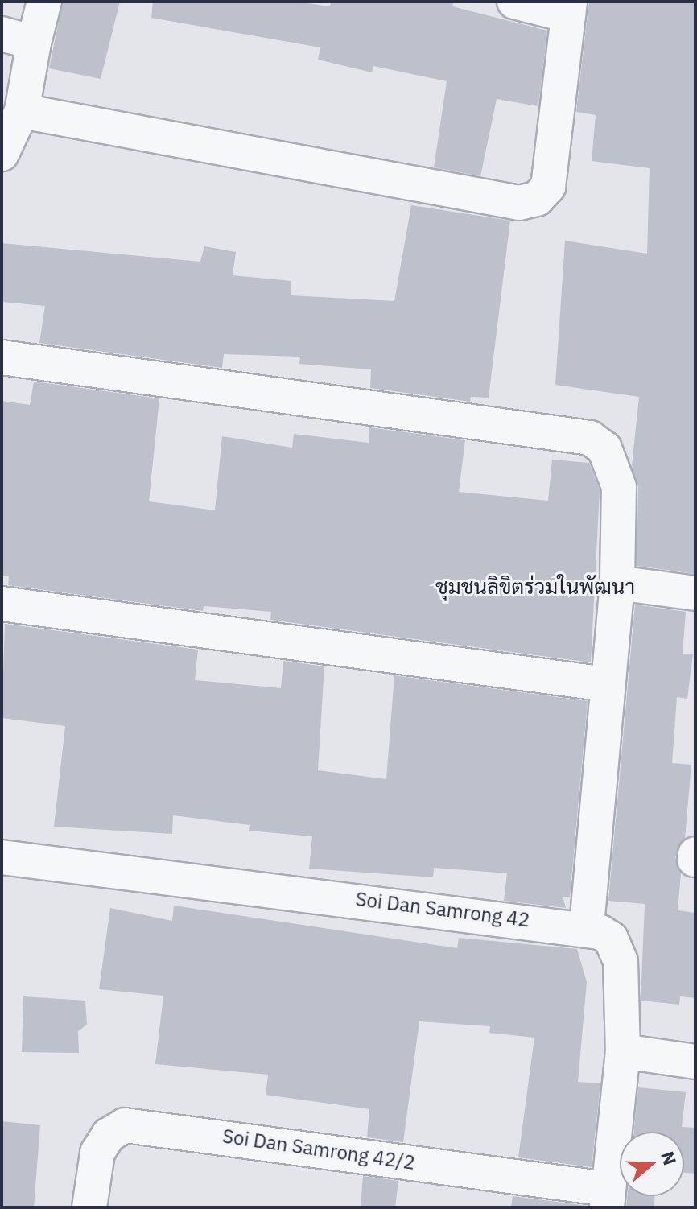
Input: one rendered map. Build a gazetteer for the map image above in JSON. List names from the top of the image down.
{
  "streets": {
    "street": ["Soi Dan Samrong 42", "Soi Dan Samrong 42/2"]
  },
  "crossings": [
    ["Soi Dan Samrong 42", "Soi Dan Samrong 42/2"]
  ],
  "districts": ["ชุมชนลิขิตร่วมในพัฒนา"],
  "north": "right"
}
